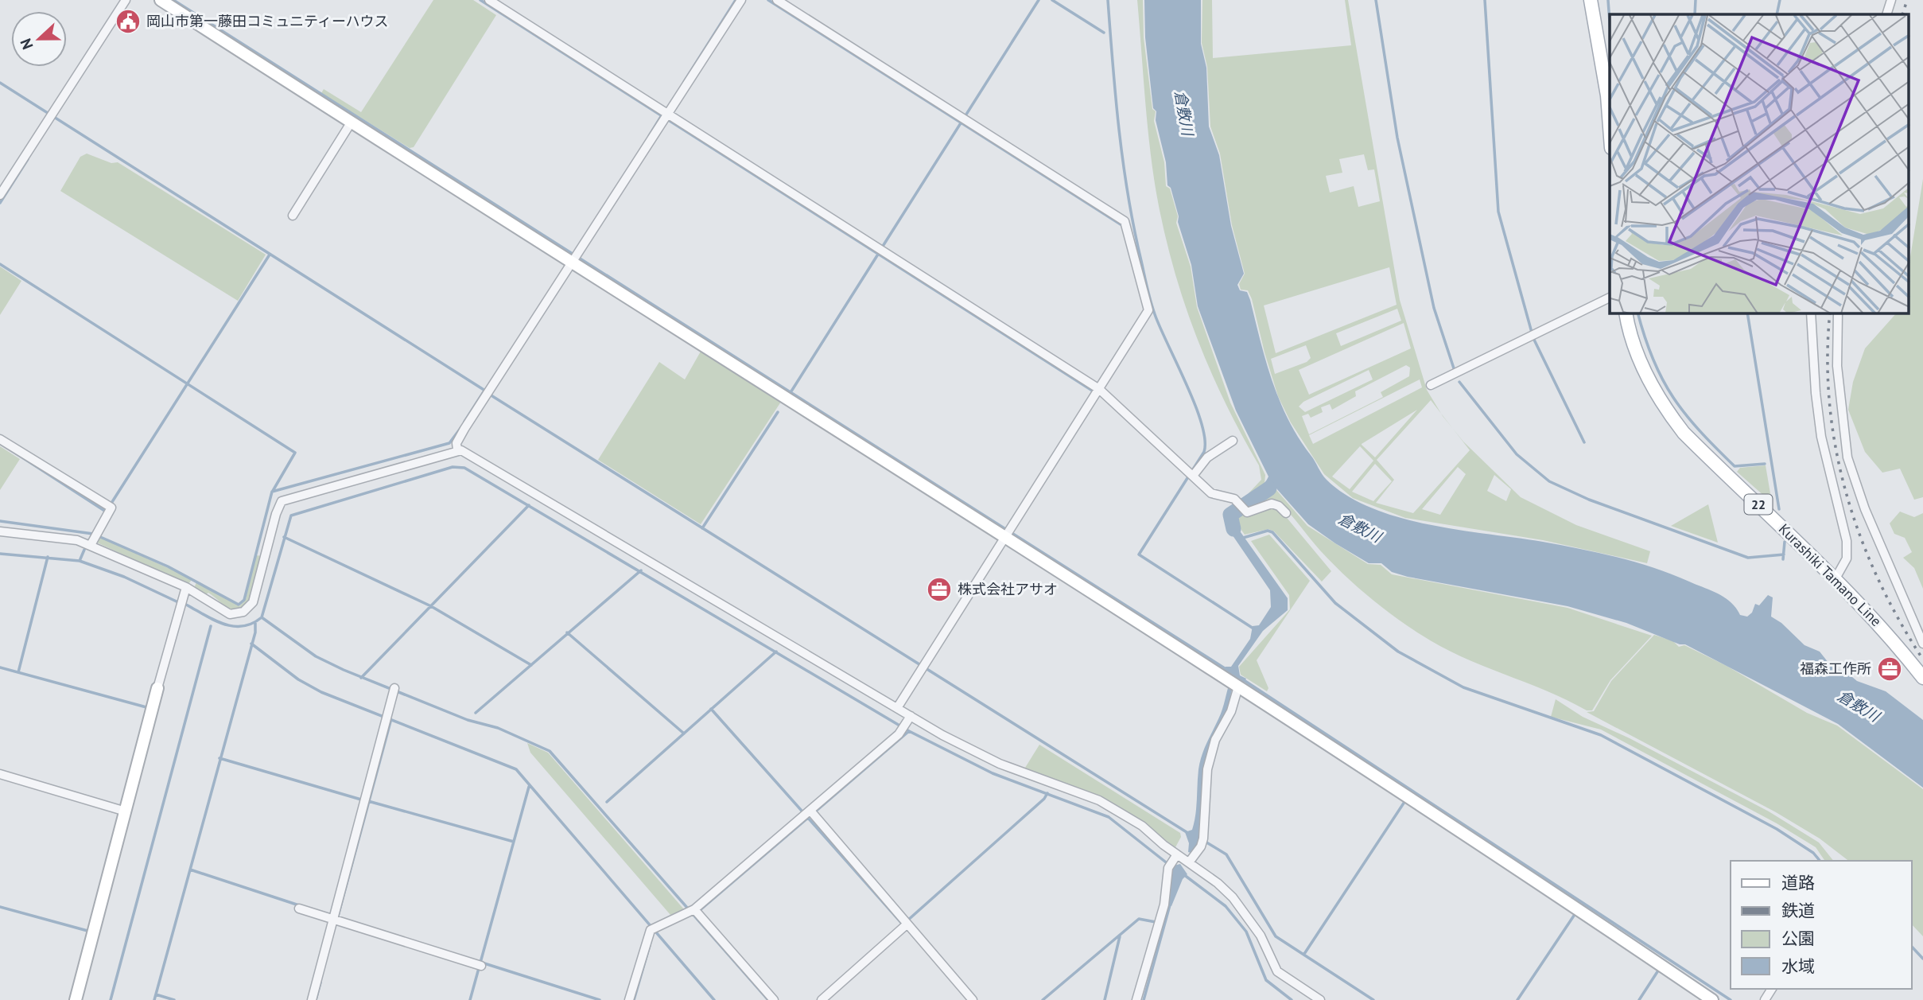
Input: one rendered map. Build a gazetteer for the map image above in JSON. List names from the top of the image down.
{
  "streets": {
    "main road": ["22", "Kurashiki Tamano Line"]
  },
  "water": ["倉敷川"],
  "places": {
    "public building": ["岡山市第一藤田コミュニティーハウス"],
    "office": ["株式会社アサオ", "福森工作所"]
  },
  "legend": [
    "道路",
    "鉄道",
    "公園",
    "水域"
  ],
  "north": "left"
}
